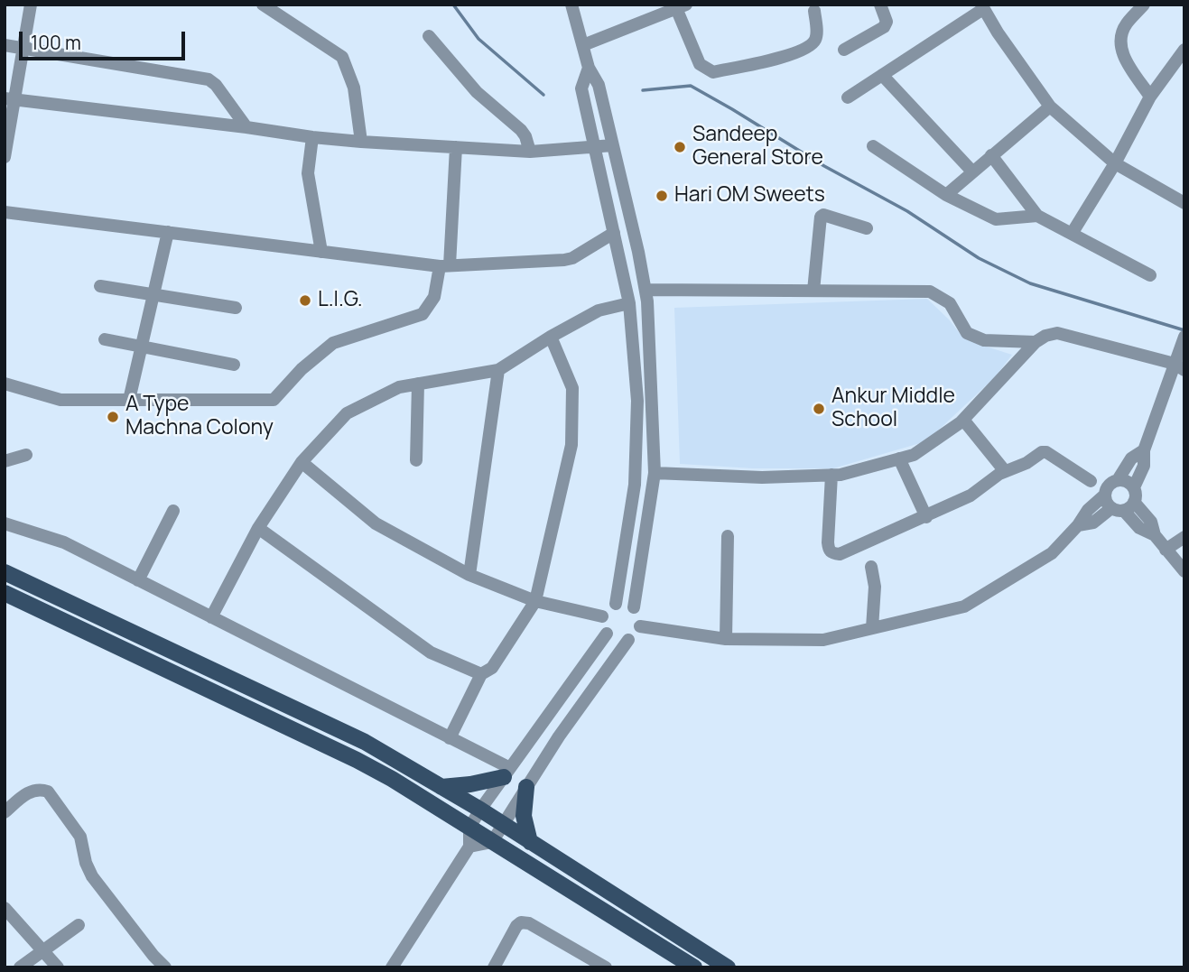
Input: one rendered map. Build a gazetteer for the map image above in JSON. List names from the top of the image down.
{
  "places": [
    "Sandeep General Store",
    "Hari OM Sweets",
    "L.I.G.",
    "Ankur Middle School",
    "A Type Machna Colony"
  ],
  "scale_bar": "100 m"
}
